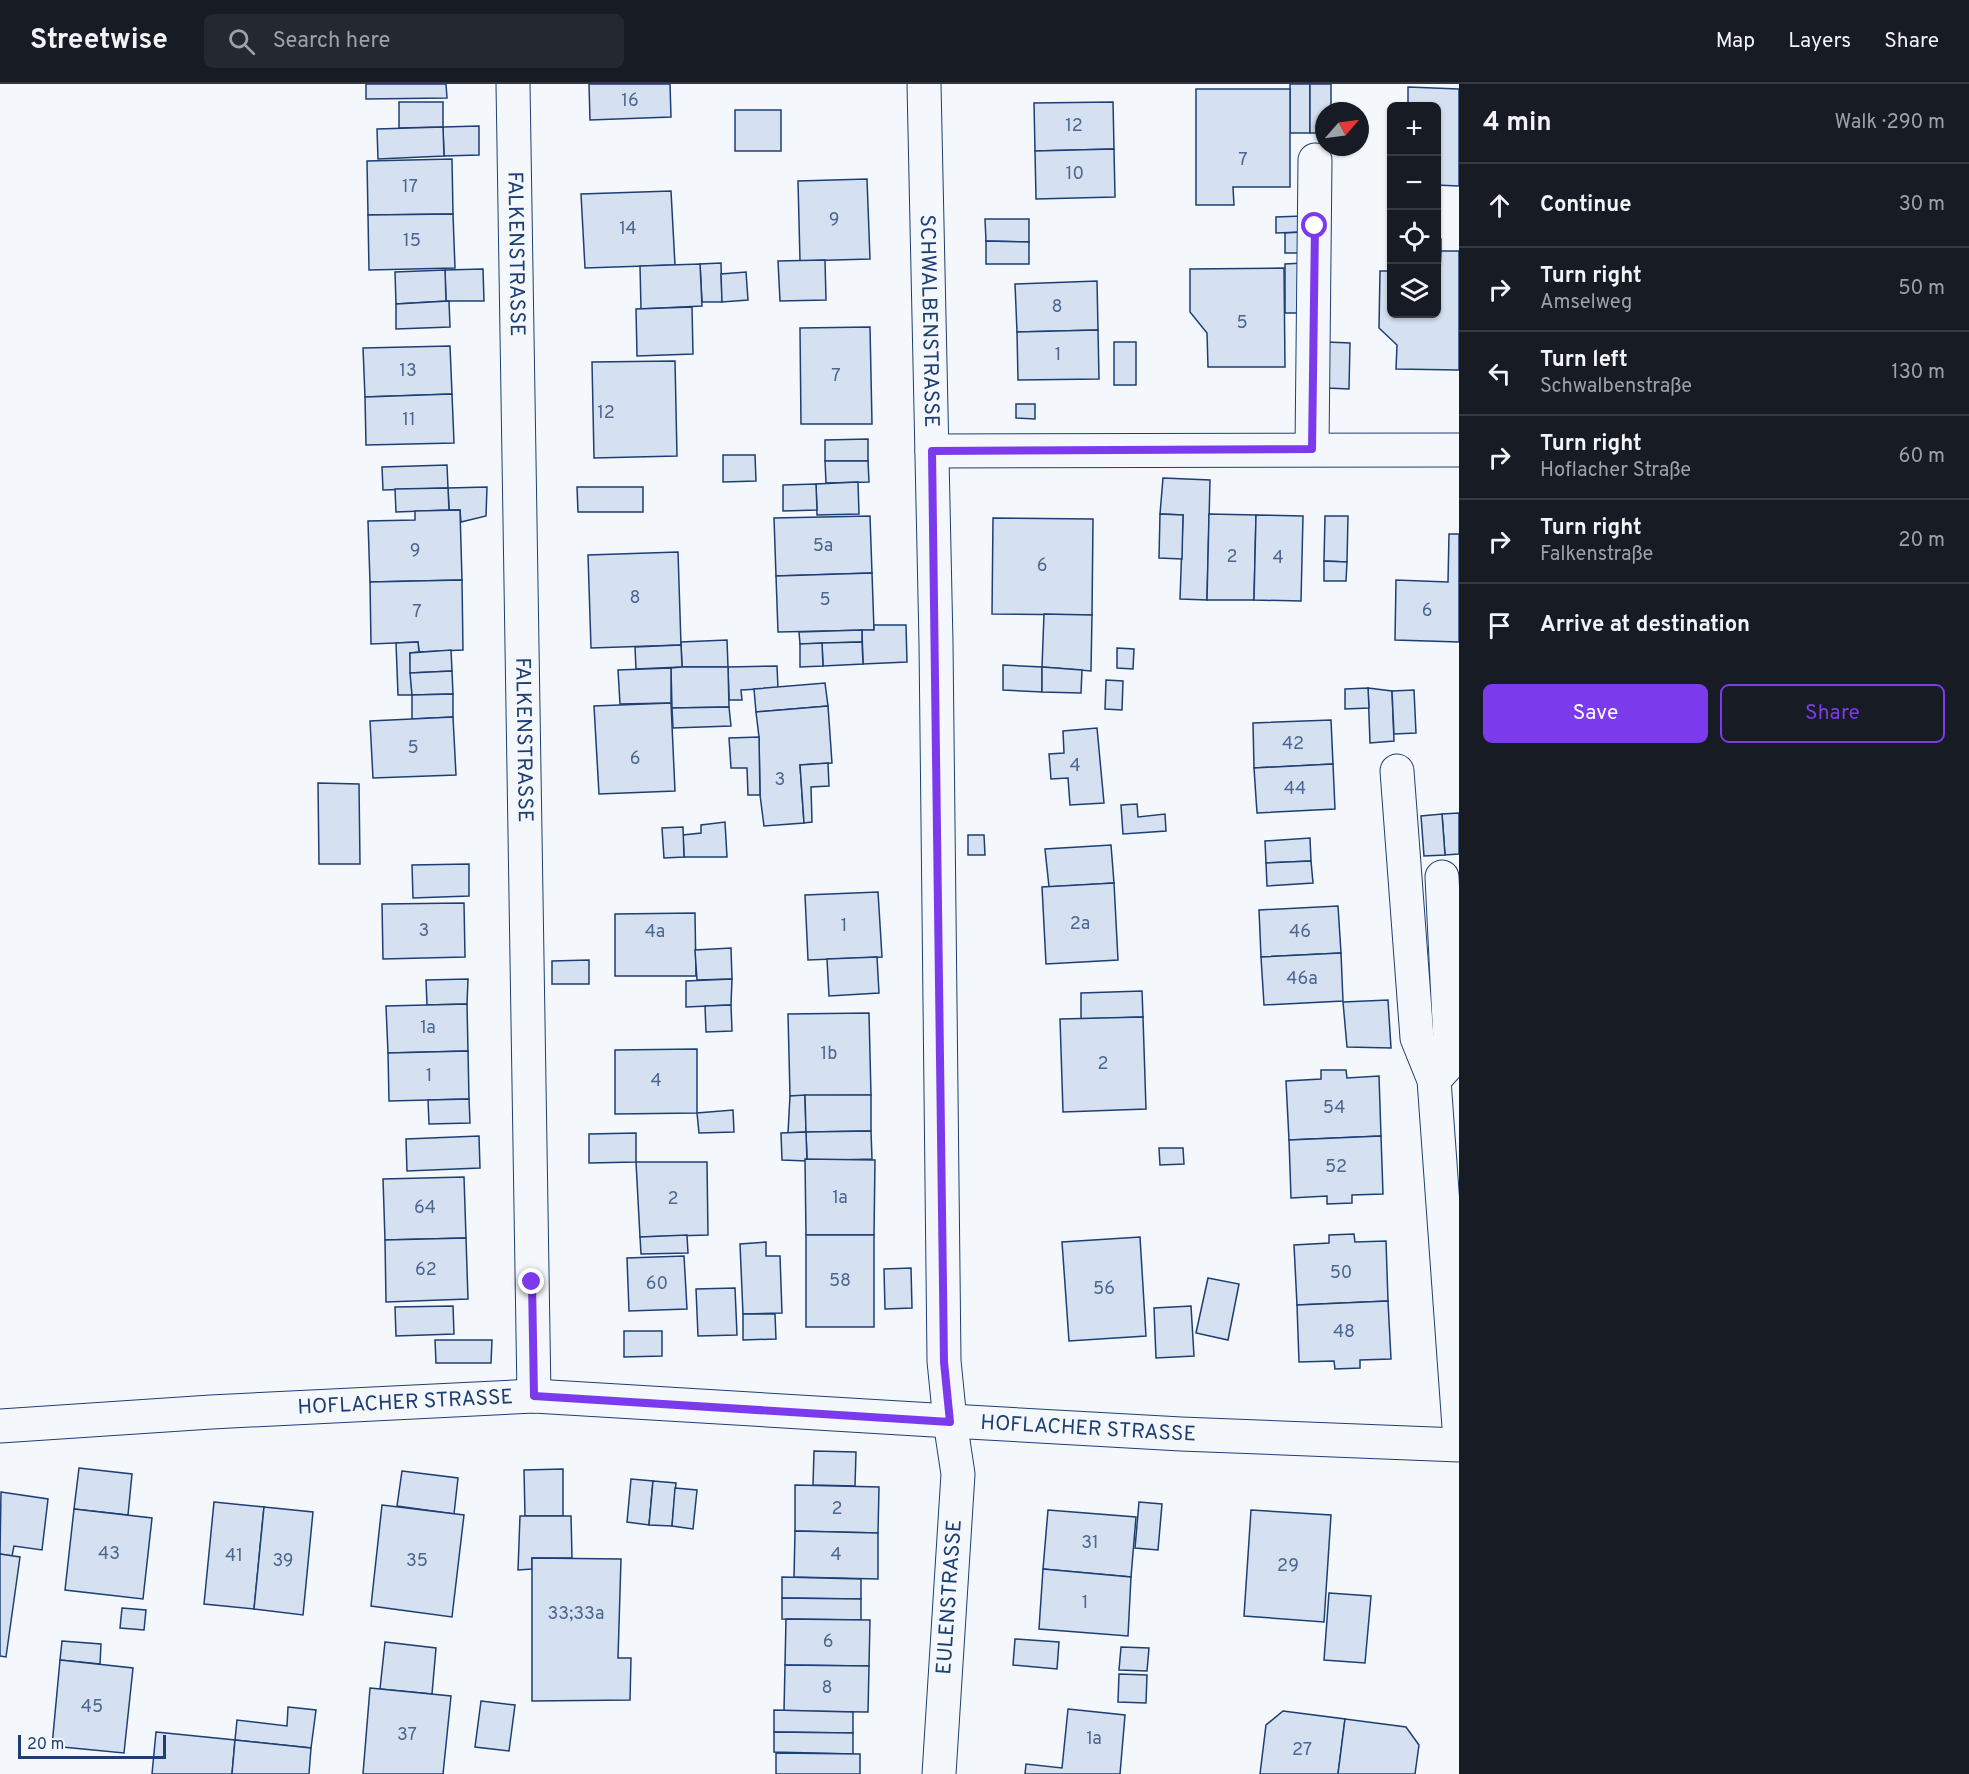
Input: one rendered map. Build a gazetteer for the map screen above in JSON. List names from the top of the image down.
{
  "streets": {
    "street": [
      "FALKENSTRASSE",
      "SCHWALBENSTRASSE",
      "HOFLACHER STRASSE",
      "EULENSTRASSE"
    ]
  },
  "crossings": [
    ["FALKENSTRASSE", "HOFLACHER STRASSE"],
    ["SCHWALBENSTRASSE", "HOFLACHER STRASSE"],
    ["SCHWALBENSTRASSE", "EULENSTRASSE"],
    ["HOFLACHER STRASSE", "EULENSTRASSE"]
  ],
  "house_numbers": [
    "16",
    "12",
    "7",
    "10",
    "17",
    "9",
    "14",
    "15",
    "8",
    "5",
    "1",
    "13",
    "7",
    "12",
    "11",
    "5a",
    "9",
    "2",
    "4",
    "6",
    "8",
    "5",
    "6",
    "7",
    "42",
    "5",
    "6",
    "4",
    "3",
    "44",
    "2a",
    "1",
    "3",
    "4a",
    "46",
    "46a",
    "1a",
    "1b",
    "2",
    "1",
    "4",
    "54",
    "52",
    "1a",
    "2",
    "64",
    "62",
    "50",
    "58",
    "60",
    "56",
    "48",
    "2",
    "31",
    "43",
    "4",
    "41",
    "39",
    "35",
    "29",
    "1",
    "33;33a",
    "6",
    "8",
    "45",
    "37",
    "1a",
    "27"
  ],
  "scale_bar": "20 m",
  "north": "top right",
  "page": {
    "header": "Streetwise",
    "search": "Search here",
    "nav": ["Map", "Layers", "Share"],
    "heading": ["4 min", "Walk · 290 m"],
    "map_buttons": ["+", "−"],
    "list": [
      ["Continue", "30 m"],
      ["Turn right", "Amselweg", "50 m"],
      ["Turn left", "Schwalbenstraße", "130 m"],
      ["Turn right", "Hoflacher Straße", "60 m"],
      ["Turn right", "Falkenstraße", "20 m"],
      "Arrive at destination"
    ],
    "buttons": ["Save", "Share"],
    "scale": "20 m"
  }
}
